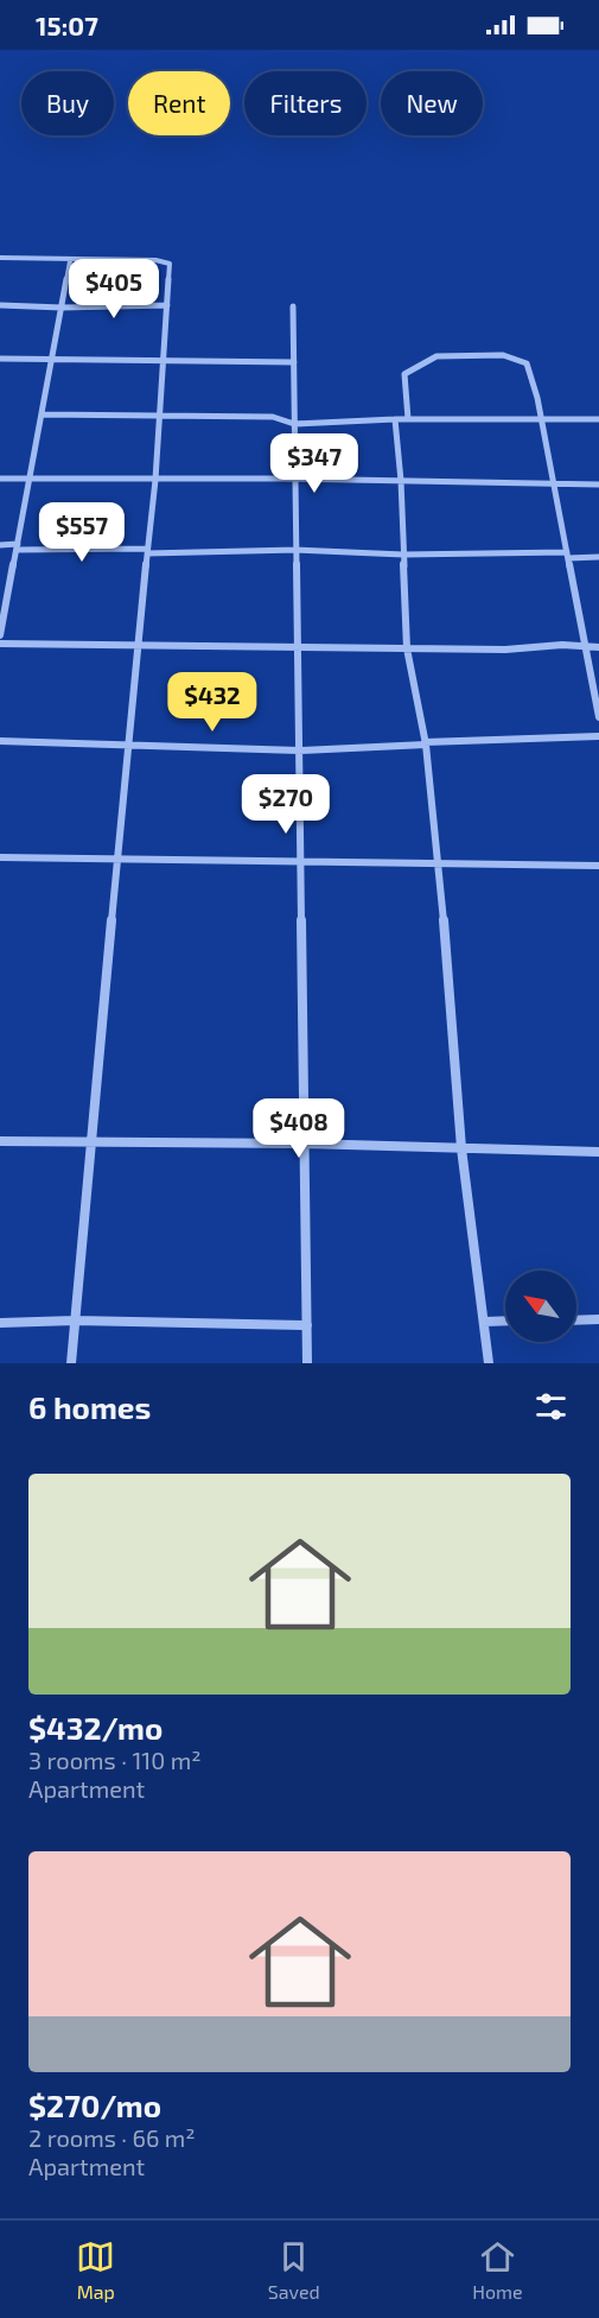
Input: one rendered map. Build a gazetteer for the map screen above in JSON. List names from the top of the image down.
{
  "north": "top left",
  "page": {
    "status": "15:07",
    "chip": [
      "Buy",
      "Rent",
      "Filters",
      "New"
    ],
    "price": [
      "$405",
      "$347",
      "$557",
      "$432",
      "$270",
      "$408"
    ],
    "heading": "6 homes",
    "list": [
      {
        "name": "$432/mo",
        "note": "3 rooms · 110 m² · Apartment"
      },
      {
        "name": "$270/mo",
        "note": "2 rooms · 66 m² · Apartment"
      }
    ],
    "tabs": ["Map", "Saved", "Home"]
  }
}
